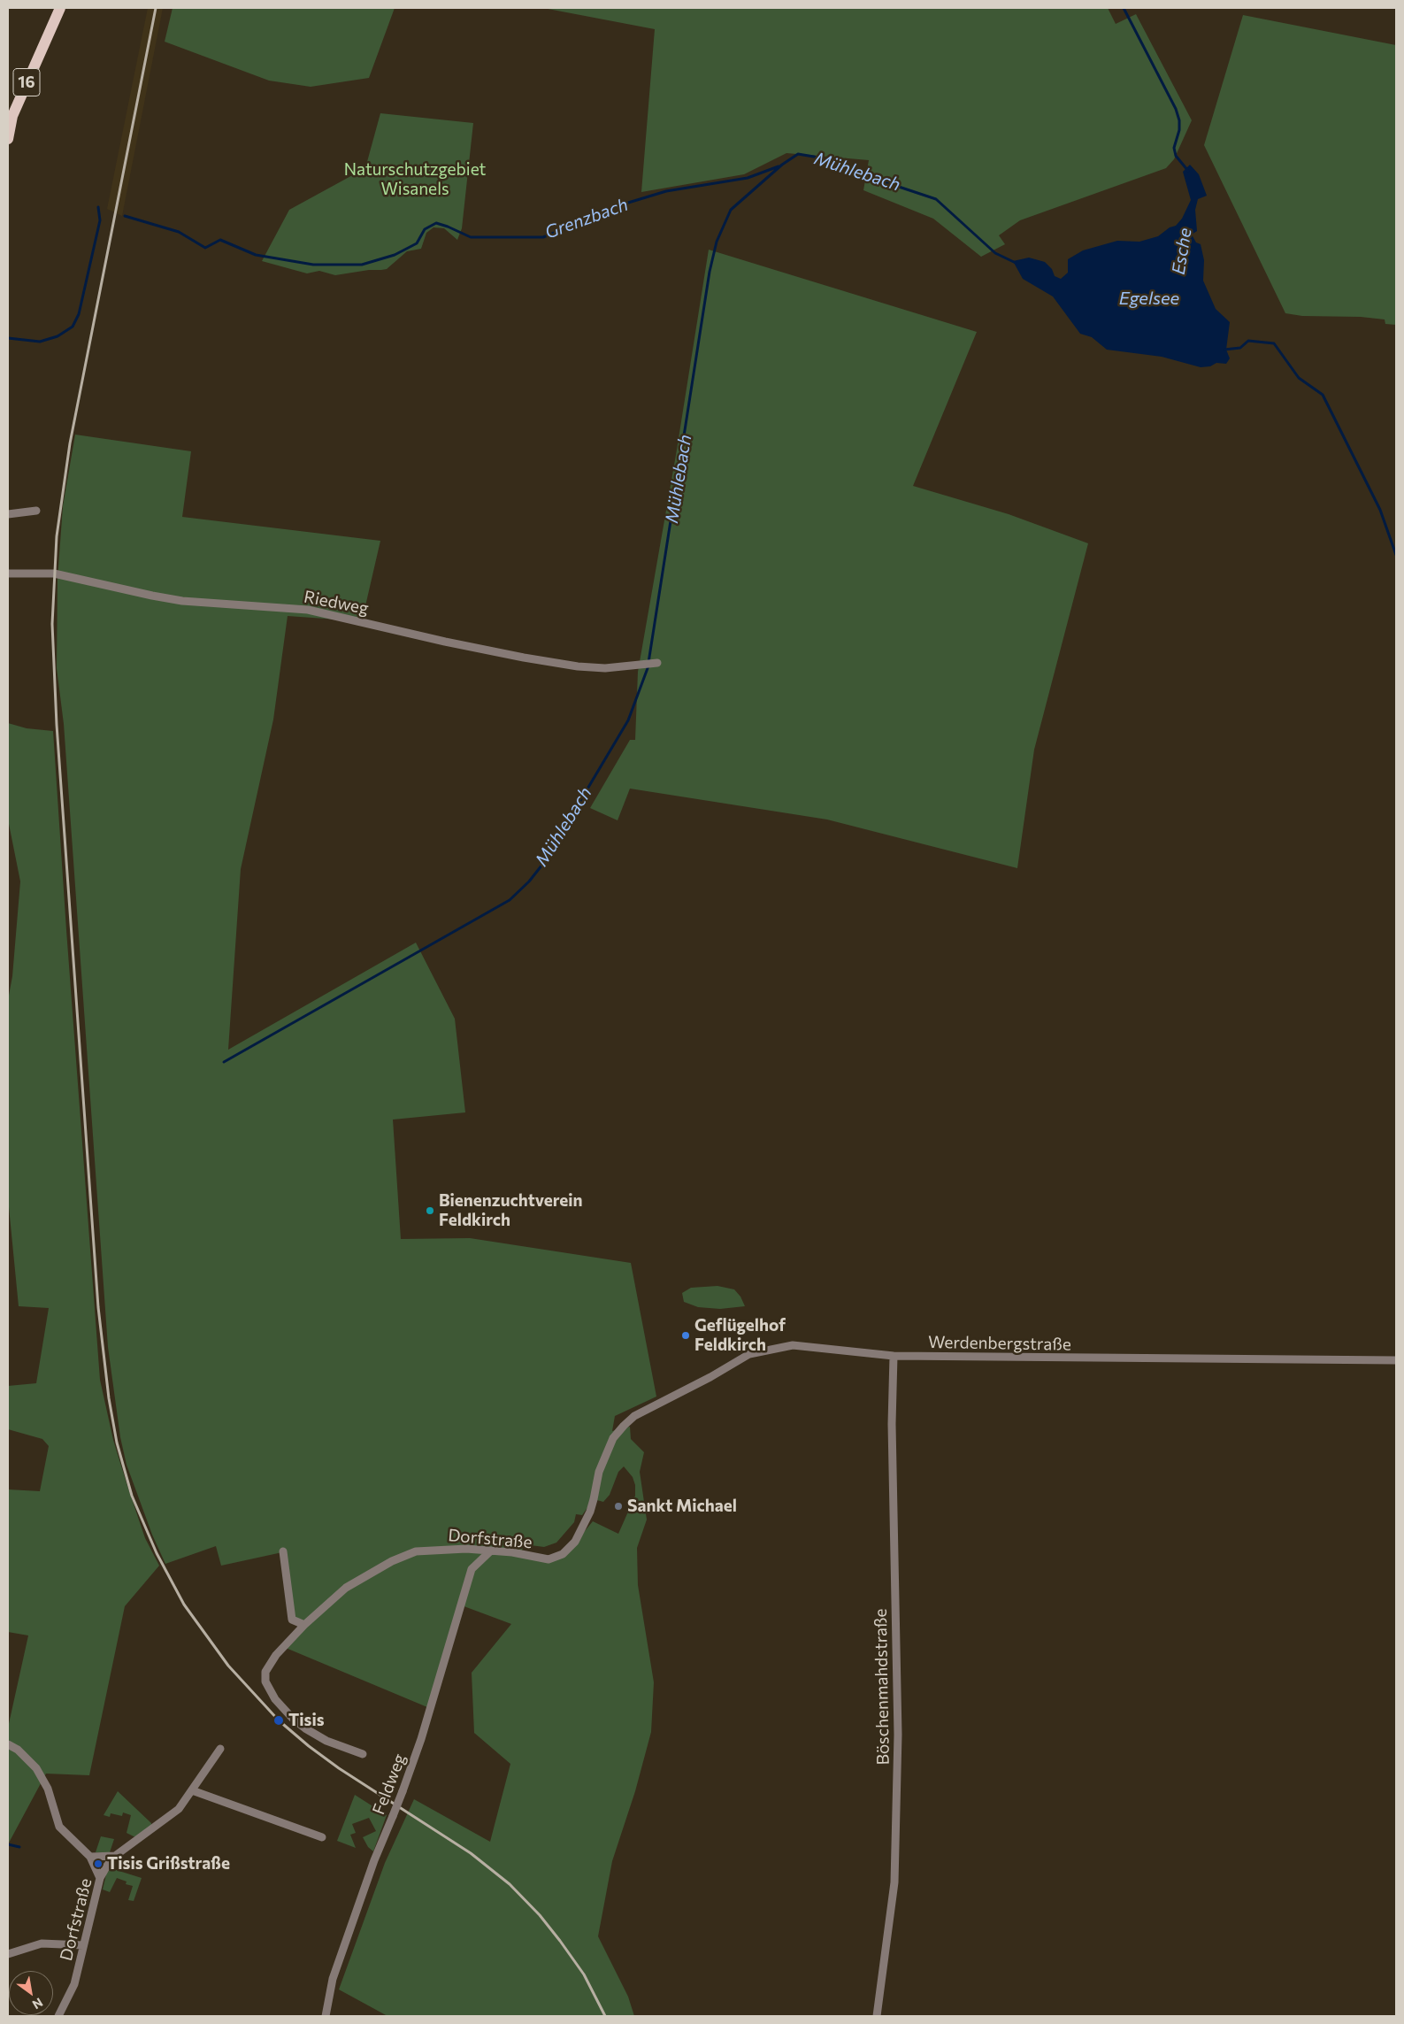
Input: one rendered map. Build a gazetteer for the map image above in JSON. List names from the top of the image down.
{
  "streets": {
    "main road": ["16"],
    "street": [
      "Riedweg",
      "Werdenbergstraße",
      "Dorfstraße",
      "Böschenmahdstraße",
      "Feldweg"
    ]
  },
  "crossings": [
    ["Werdenbergstraße", "Dorfstraße"],
    ["Werdenbergstraße", "Böschenmahdstraße"],
    ["Dorfstraße", "Feldweg"]
  ],
  "water": [
    "Mühlebach",
    "Grenzbach",
    "Esche",
    "Egelsee"
  ],
  "parks": ["Naturschutzgebiet Wisanels"],
  "places": [
    "Bienenzuchtverein Feldkirch",
    "Geflügelhof Feldkirch",
    "Sankt Michael",
    "Tisis",
    "Tisis Grißstraße"
  ],
  "north": "bottom right"
}
